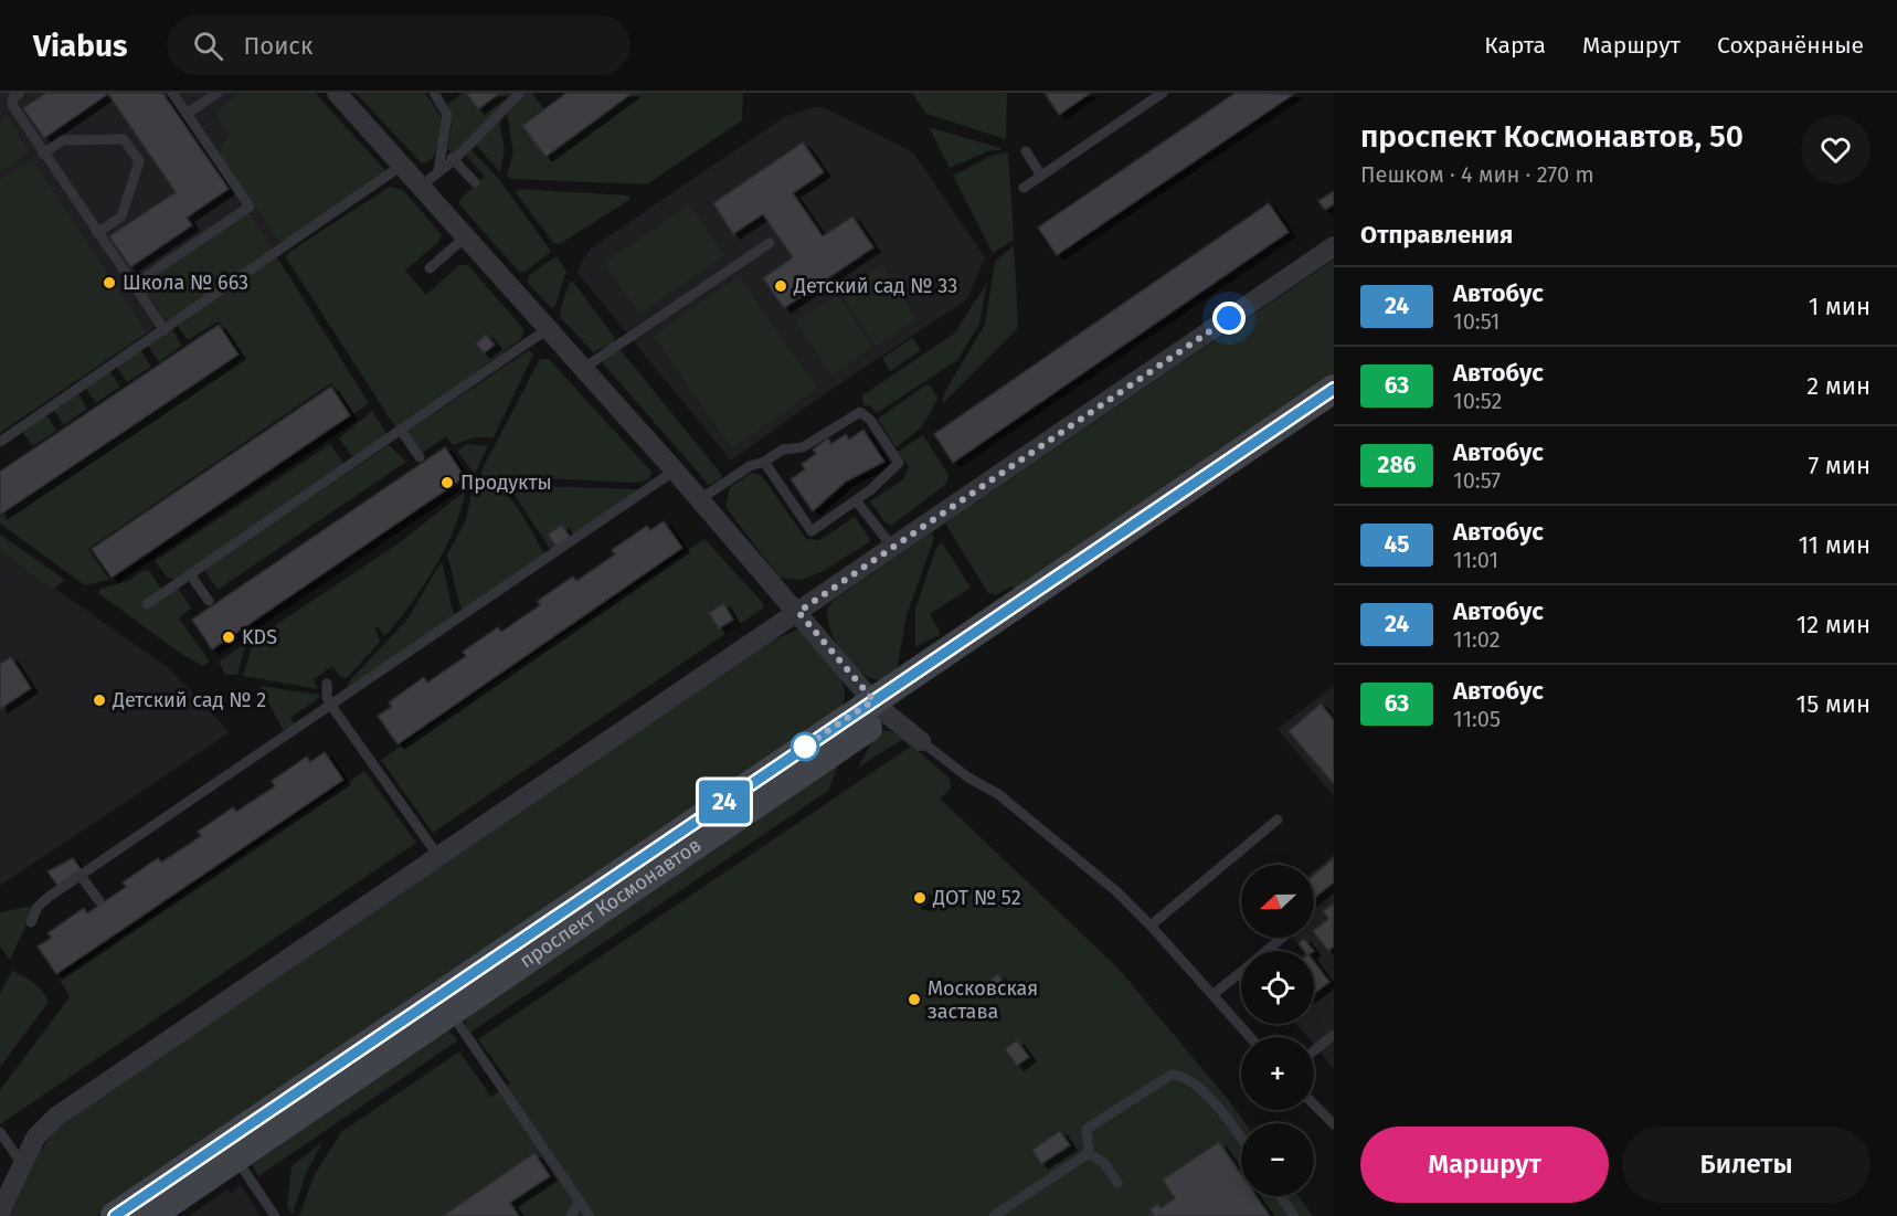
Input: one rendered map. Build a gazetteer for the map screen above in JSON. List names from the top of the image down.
{
  "streets": {
    "street": ["проспект Космонавтов"]
  },
  "places": [
    "Школа № 663",
    "Детский сад № 33",
    "Продукты",
    "KDS",
    "Детский сад № 2",
    "ДОТ № 52",
    "Московская застава"
  ],
  "lines": ["bus line 24"],
  "north": "left",
  "page": {
    "header": "Viabus",
    "search": "Поиск",
    "nav": ["Карта", "Маршрут", "Сохранённые"],
    "on_map": "24",
    "heading": [
      ["проспект Космонавтов, 50", "Пешком · 4 мин · 270 m"],
      "Отправления"
    ],
    "list": [
      {
        "mark": "24",
        "name": "Автобус",
        "note": "10:51",
        "value": "1 мин"
      },
      {
        "mark": "63",
        "name": "Автобус",
        "note": "10:52",
        "value": "2 мин"
      },
      {
        "mark": "286",
        "name": "Автобус",
        "note": "10:57",
        "value": "7 мин"
      },
      {
        "mark": "45",
        "name": "Автобус",
        "note": "11:01",
        "value": "11 мин"
      },
      {
        "mark": "24",
        "name": "Автобус",
        "note": "11:02",
        "value": "12 мин"
      },
      {
        "mark": "63",
        "name": "Автобус",
        "note": "11:05",
        "value": "15 мин"
      }
    ],
    "map_buttons": ["+", "−"],
    "buttons": ["Маршрут", "Билеты"]
  }
}
